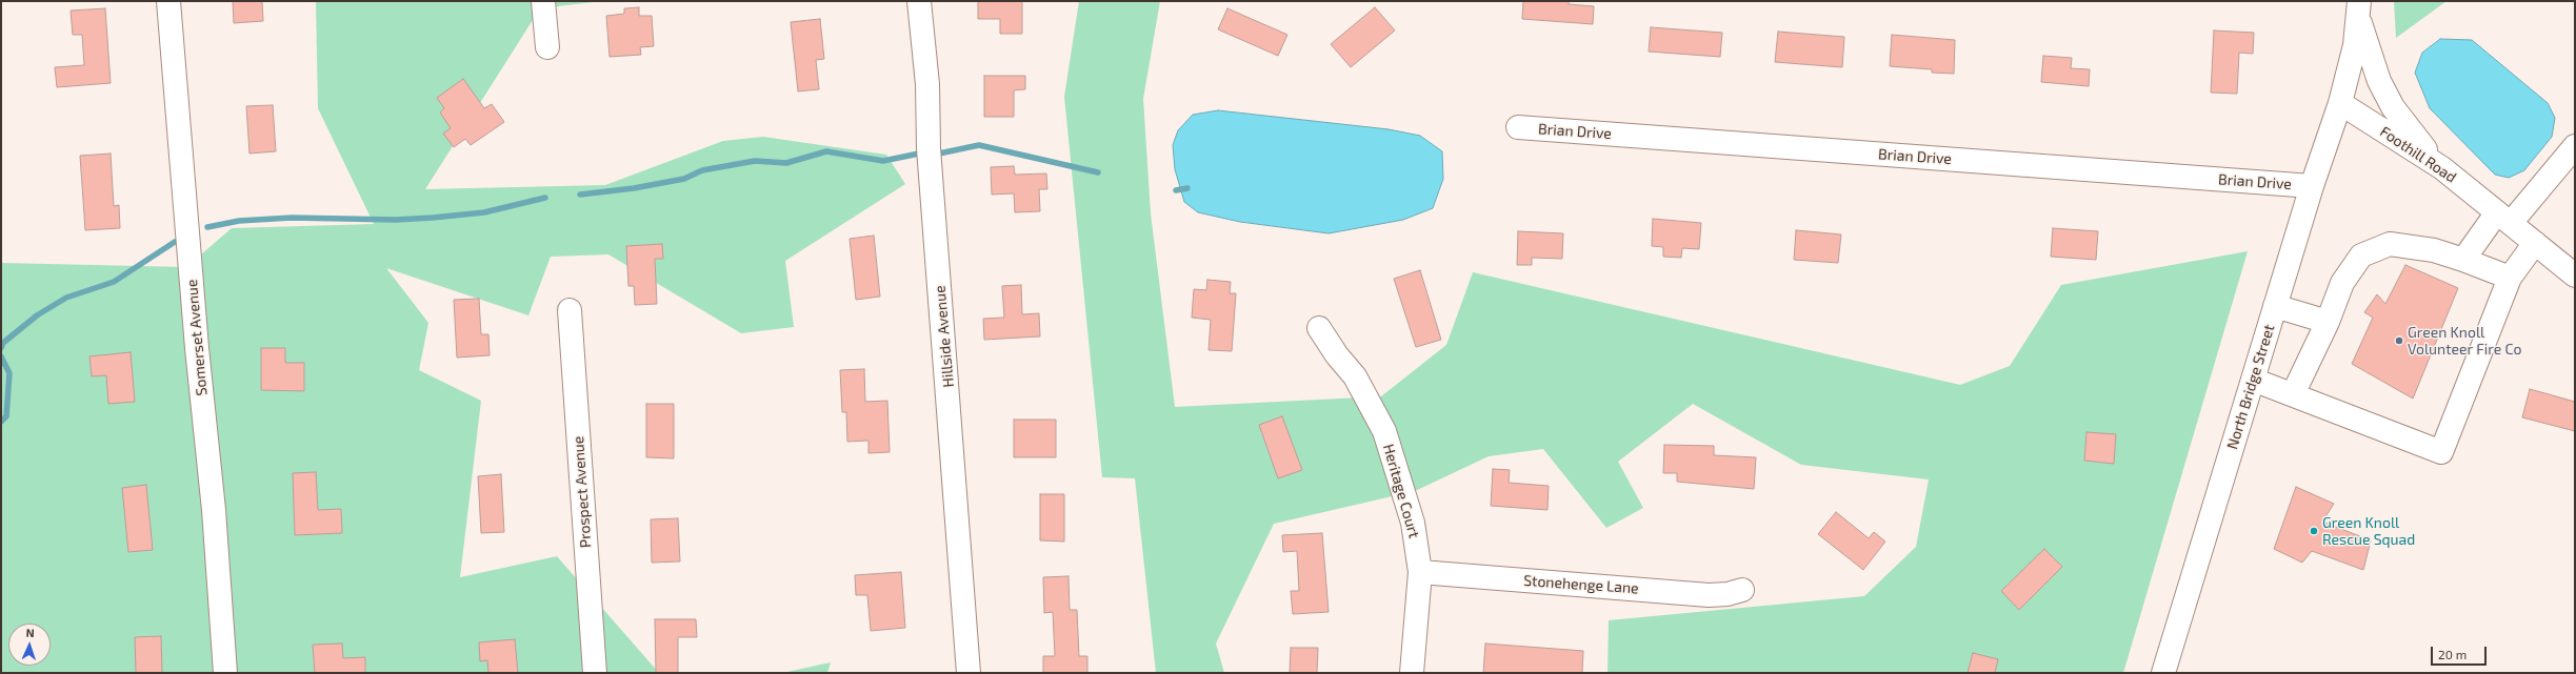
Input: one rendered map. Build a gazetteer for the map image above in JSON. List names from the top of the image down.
{
  "streets": {
    "street": [
      "Brian Drive",
      "Foothill Road",
      "Hillside Avenue",
      "Somerset Avenue",
      "North Bridge Street",
      "Heritage Court",
      "Prospect Avenue",
      "Stonehenge Lane"
    ]
  },
  "crossings": [
    ["Brian Drive", "North Bridge Street"],
    ["Foothill Road", "North Bridge Street"],
    ["Heritage Court", "Stonehenge Lane"]
  ],
  "places": ["Green Knoll Volunteer Fire Co", "Green Knoll Rescue Squad"],
  "scale_bar": "20 m",
  "north": "top"
}
